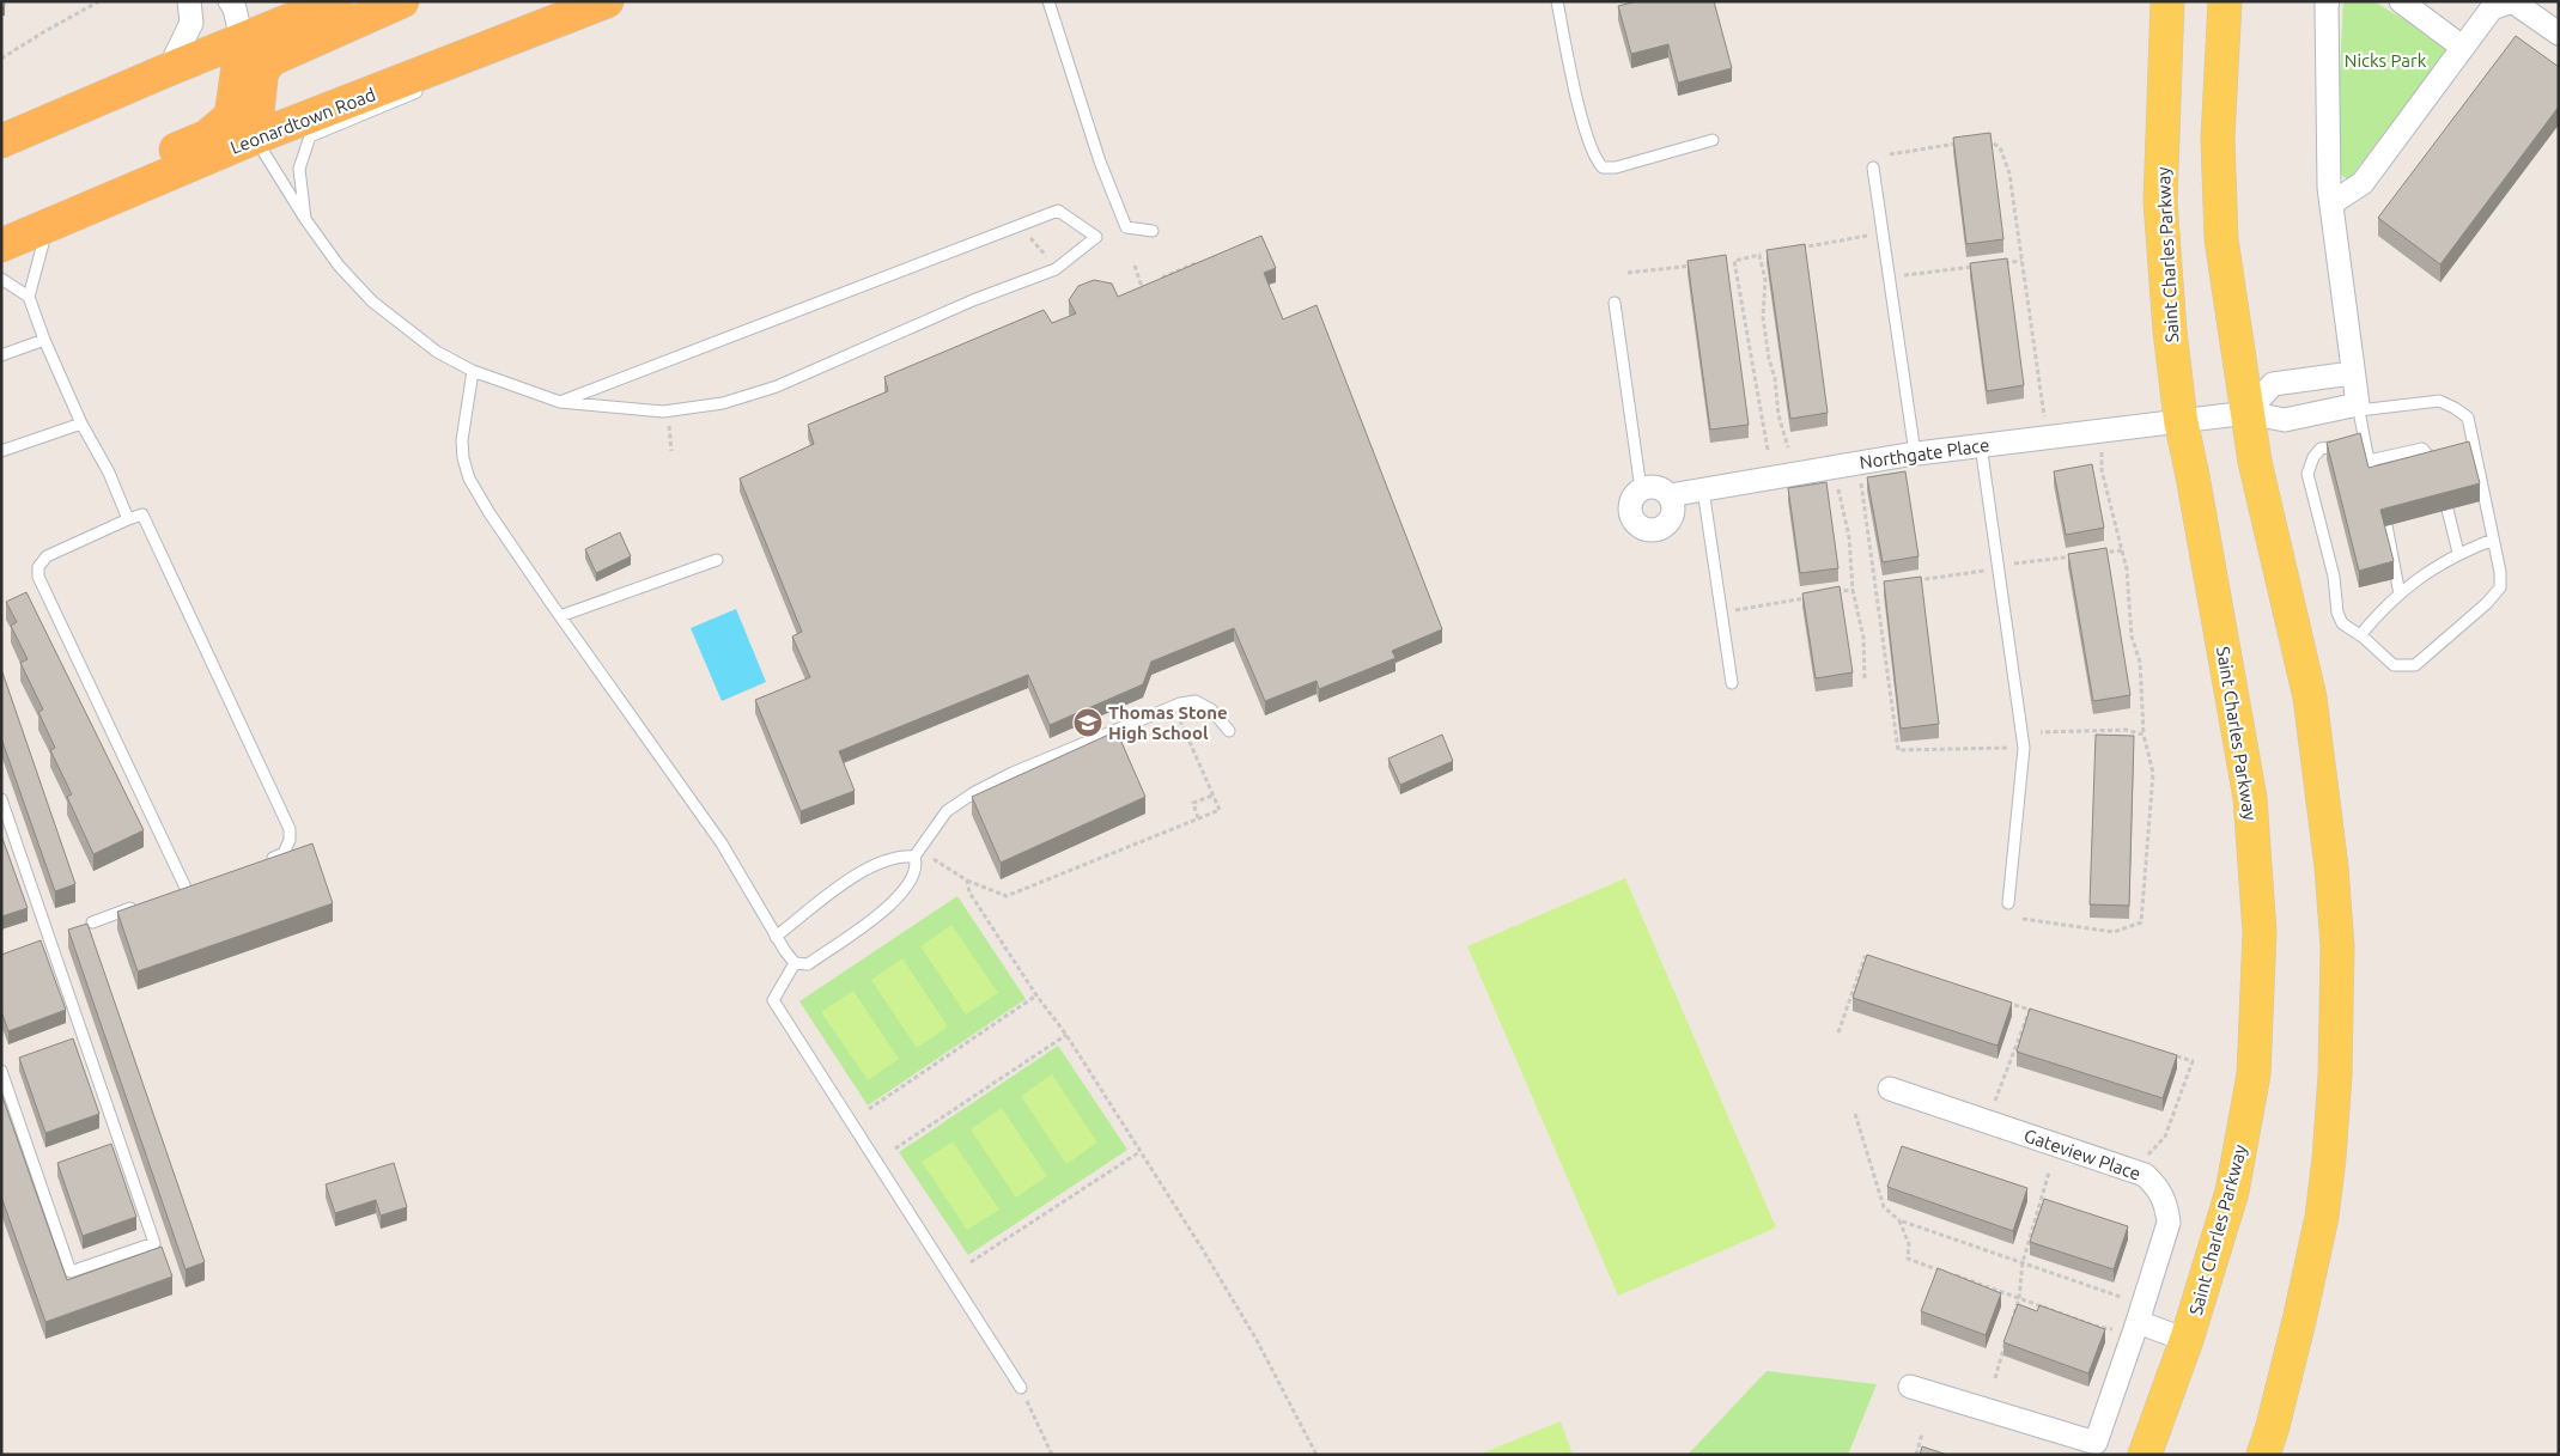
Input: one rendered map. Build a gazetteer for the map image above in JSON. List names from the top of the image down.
{
  "streets": {
    "highway": ["Leonardtown Road"],
    "main road": ["Saint Charles Parkway"],
    "street": ["Northgate Place", "Gateview Place"]
  },
  "crossings": [
    ["Saint Charles Parkway", "Northgate Place"]
  ],
  "parks": ["Nicks Park"],
  "places": {
    "school or university": ["Thomas Stone High School"]
  }
}
